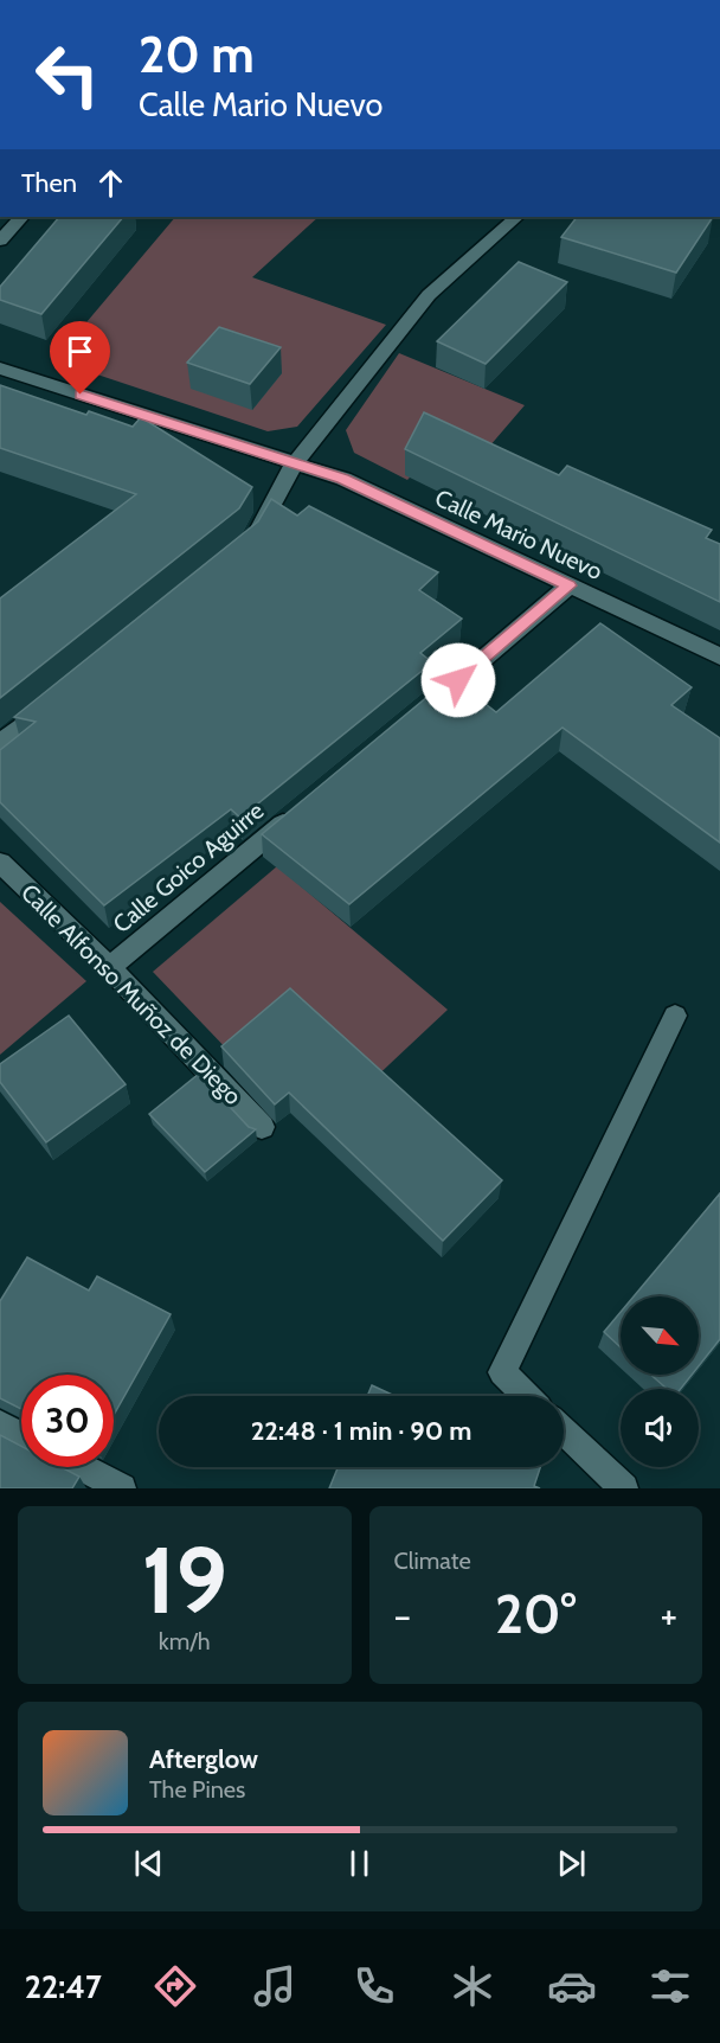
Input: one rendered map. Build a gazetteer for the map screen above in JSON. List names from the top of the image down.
{
  "streets": {
    "street": ["Calle Mario Nuevo", "Calle Goico Aguirre", "Calle Alfonso Muñoz de Diego"]
  },
  "crossings": [
    ["Calle Goico Aguirre", "Calle Alfonso Muñoz de Diego"]
  ],
  "north": "bottom right",
  "page": {
    "turn": ["20 m", "Calle Mario Nuevo"],
    "then": "Then",
    "limit": "30",
    "trip": "22:48 · 1 min · 90 m",
    "tile": [
      ["19", "km/h"],
      "Climate"
    ],
    "heat": ["−", "20°", "+"],
    "song": ["Afterglow", "The Pines"],
    "tabs": "22:47"
  }
}
